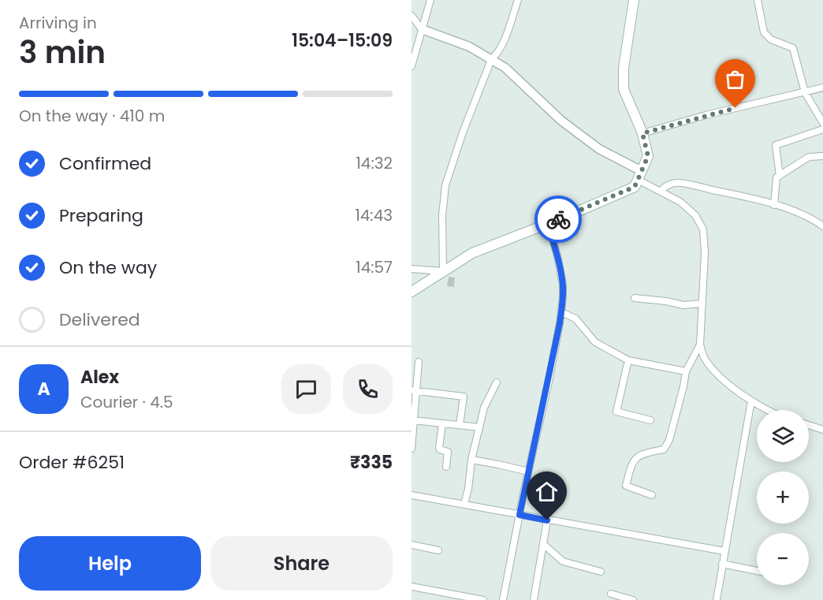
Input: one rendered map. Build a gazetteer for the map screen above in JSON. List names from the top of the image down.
{
  "page": {
    "heading": ["3 min", "Arriving in", "15:04–15:09"],
    "panel": [
      "Alex",
      "Courier · 4.5",
      "Order #6251",
      "₹335"
    ],
    "bar": "On the way · 410 m",
    "list": [
      ["Confirmed", "14:32"],
      ["Preparing", "14:43"],
      ["On the way", "14:57"],
      "Delivered"
    ],
    "round": "A",
    "map_buttons": ["+", "−"],
    "buttons": ["Help", "Share"]
  }
}
